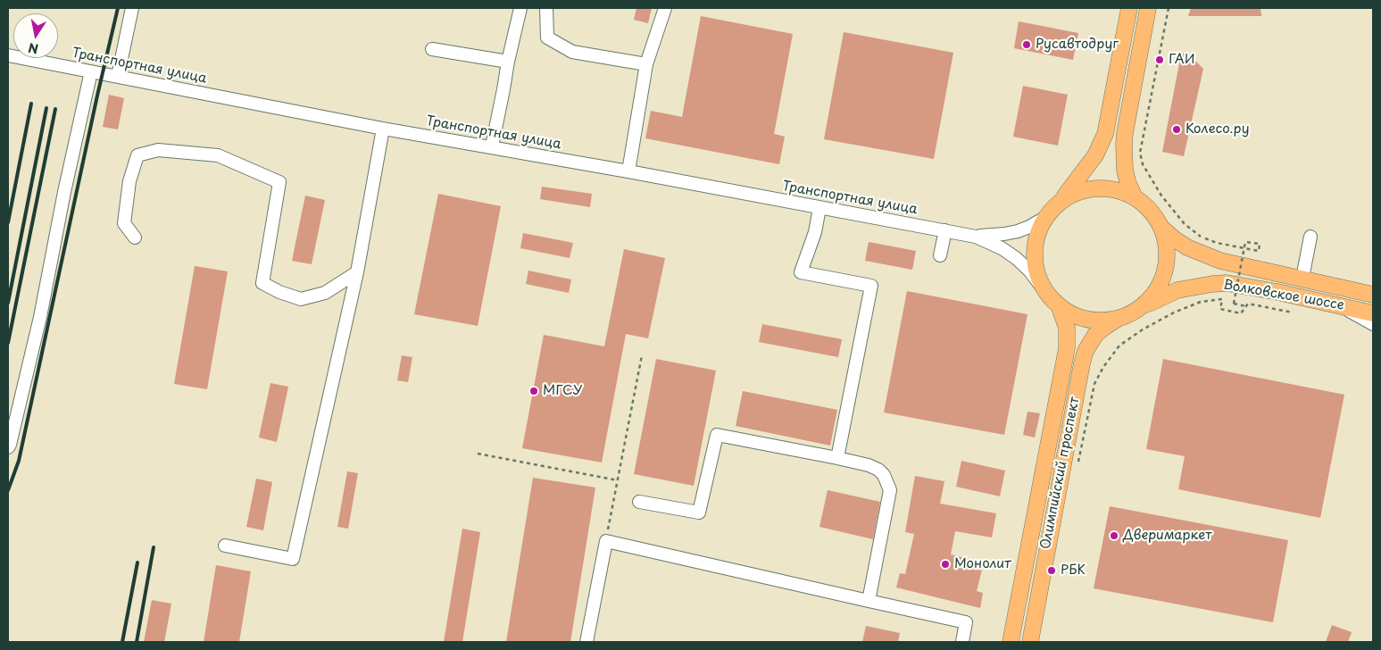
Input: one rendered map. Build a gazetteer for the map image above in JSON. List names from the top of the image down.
{
  "streets": {
    "main road": ["Волковское шоссе", "Олимпийский проспект"],
    "street": ["Транспортная улица"]
  },
  "crossings": [
    ["Транспортная улица", "Волковское шоссе"],
    ["Транспортная улица", "Олимпийский проспект"],
    ["Волковское шоссе", "Олимпийский проспект"]
  ],
  "places": [
    "Русавтодруг",
    "ГАИ",
    "Колесо.ру",
    "МГСУ",
    "Дверимаркет",
    "Монолит",
    "РБК"
  ],
  "north": "bottom"
}
